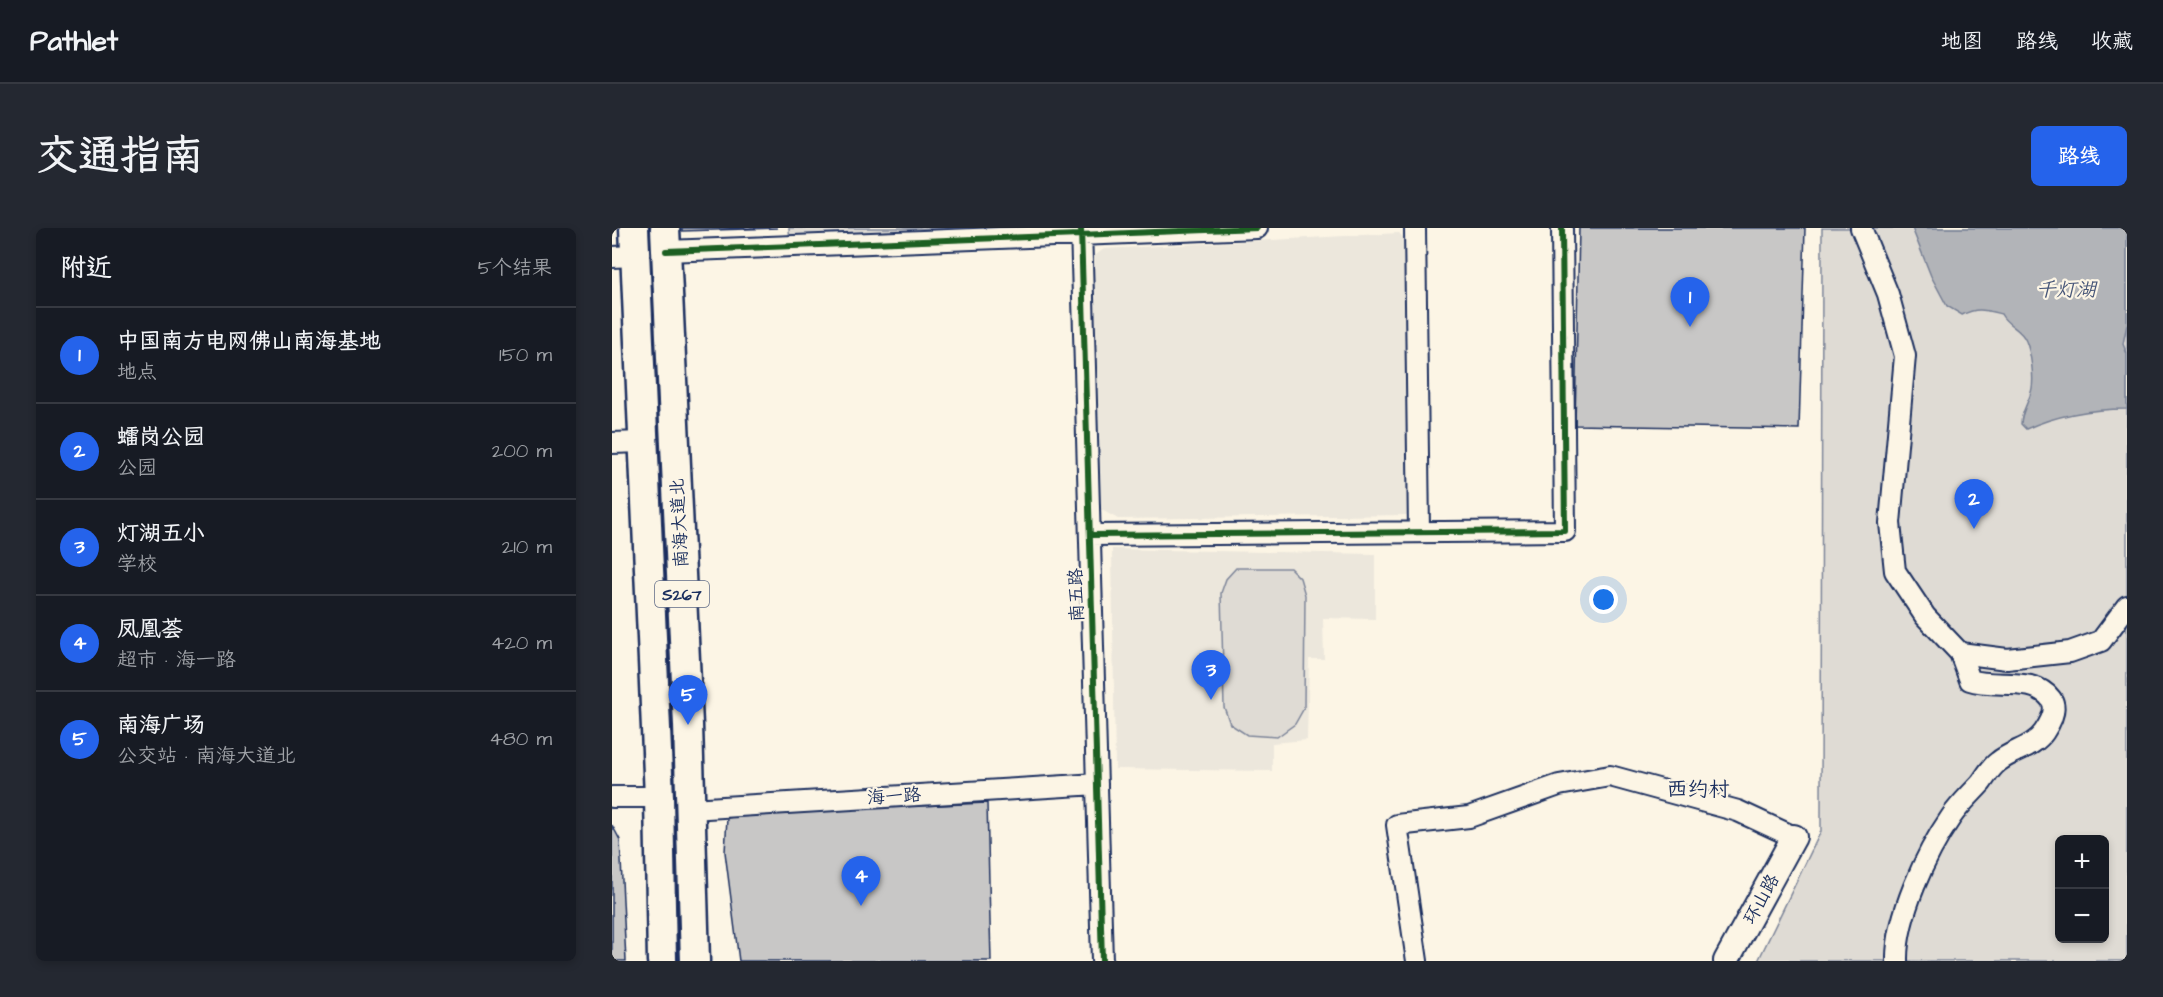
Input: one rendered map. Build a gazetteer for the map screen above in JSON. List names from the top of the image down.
{
  "streets": {
    "highway": ["南海大道北", "S267"],
    "main road": ["环山路"],
    "street": ["南五路", "海一路"]
  },
  "crossings": [
    ["南海大道北", "海一路"],
    ["南五路", "海一路"]
  ],
  "districts": ["西约村"],
  "water": ["千灯湖"],
  "page": {
    "header": "Pathlet",
    "nav": ["地图", "路线", "收藏"],
    "title": "交通指南",
    "buttons": "路线",
    "heading": ["附近", "5个结果"],
    "pins": [
      "1",
      "2",
      "3",
      "5",
      "4"
    ],
    "list": [
      {
        "mark": "1",
        "name": "中国南方电网佛山南海基地",
        "note": "地点",
        "value": "150 m"
      },
      {
        "mark": "2",
        "name": "𧒽岗公园",
        "note": "公园",
        "value": "200 m"
      },
      {
        "mark": "3",
        "name": "灯湖五小",
        "note": "学校",
        "value": "210 m"
      },
      {
        "mark": "4",
        "name": "凤凰荟",
        "note": "超市 · 海一路",
        "value": "420 m"
      },
      {
        "mark": "5",
        "name": "南海广场",
        "note": "公交站 · 南海大道北",
        "value": "480 m"
      }
    ],
    "map_buttons": ["+", "−"]
  }
}
